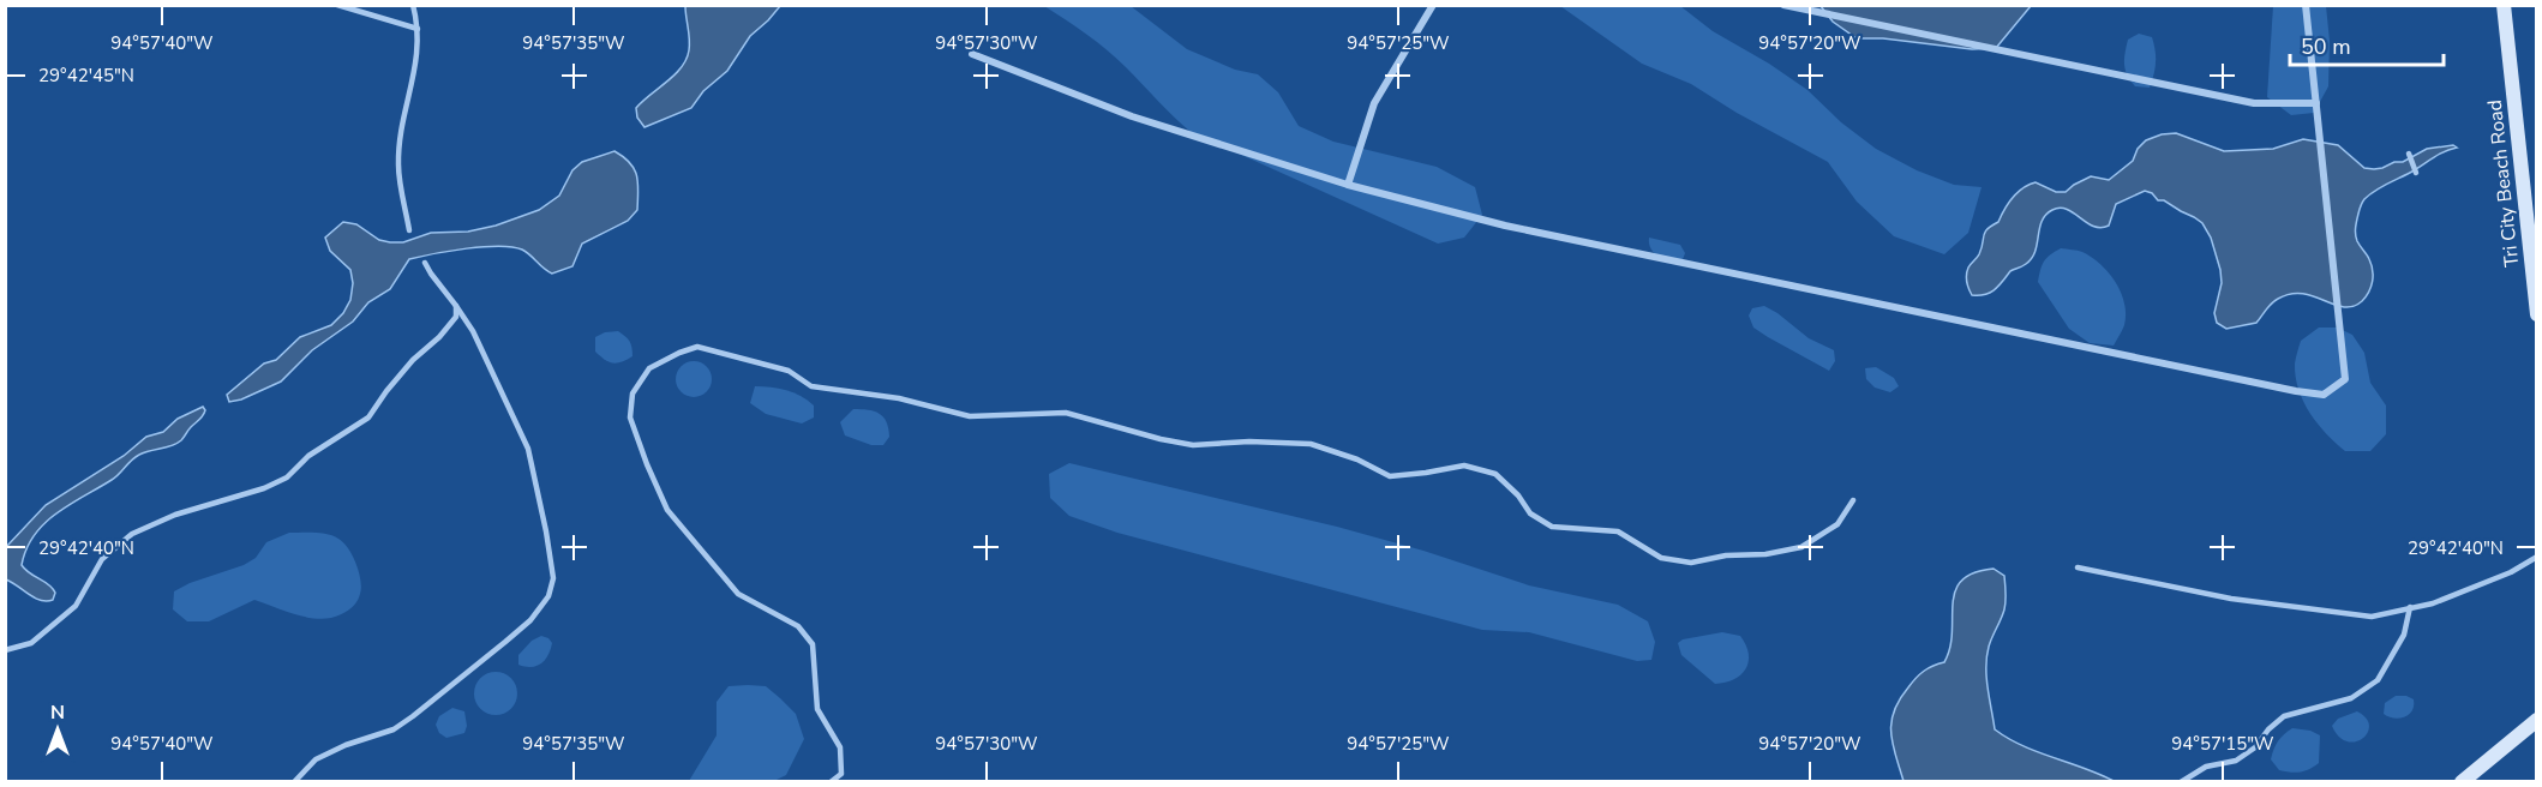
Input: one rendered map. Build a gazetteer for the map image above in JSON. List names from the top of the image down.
{
  "streets": {
    "street": ["Tri City Beach Road"]
  },
  "scale_bar": "50 m",
  "north": "top",
  "coordinates": [
    "94°57'40\"W",
    "94°57'35\"W",
    "94°57'30\"W",
    "94°57'25\"W",
    "94°57'20\"W",
    "29°42'45\"N",
    "29°42'40\"N",
    "94°57'15\"W"
  ]
}
